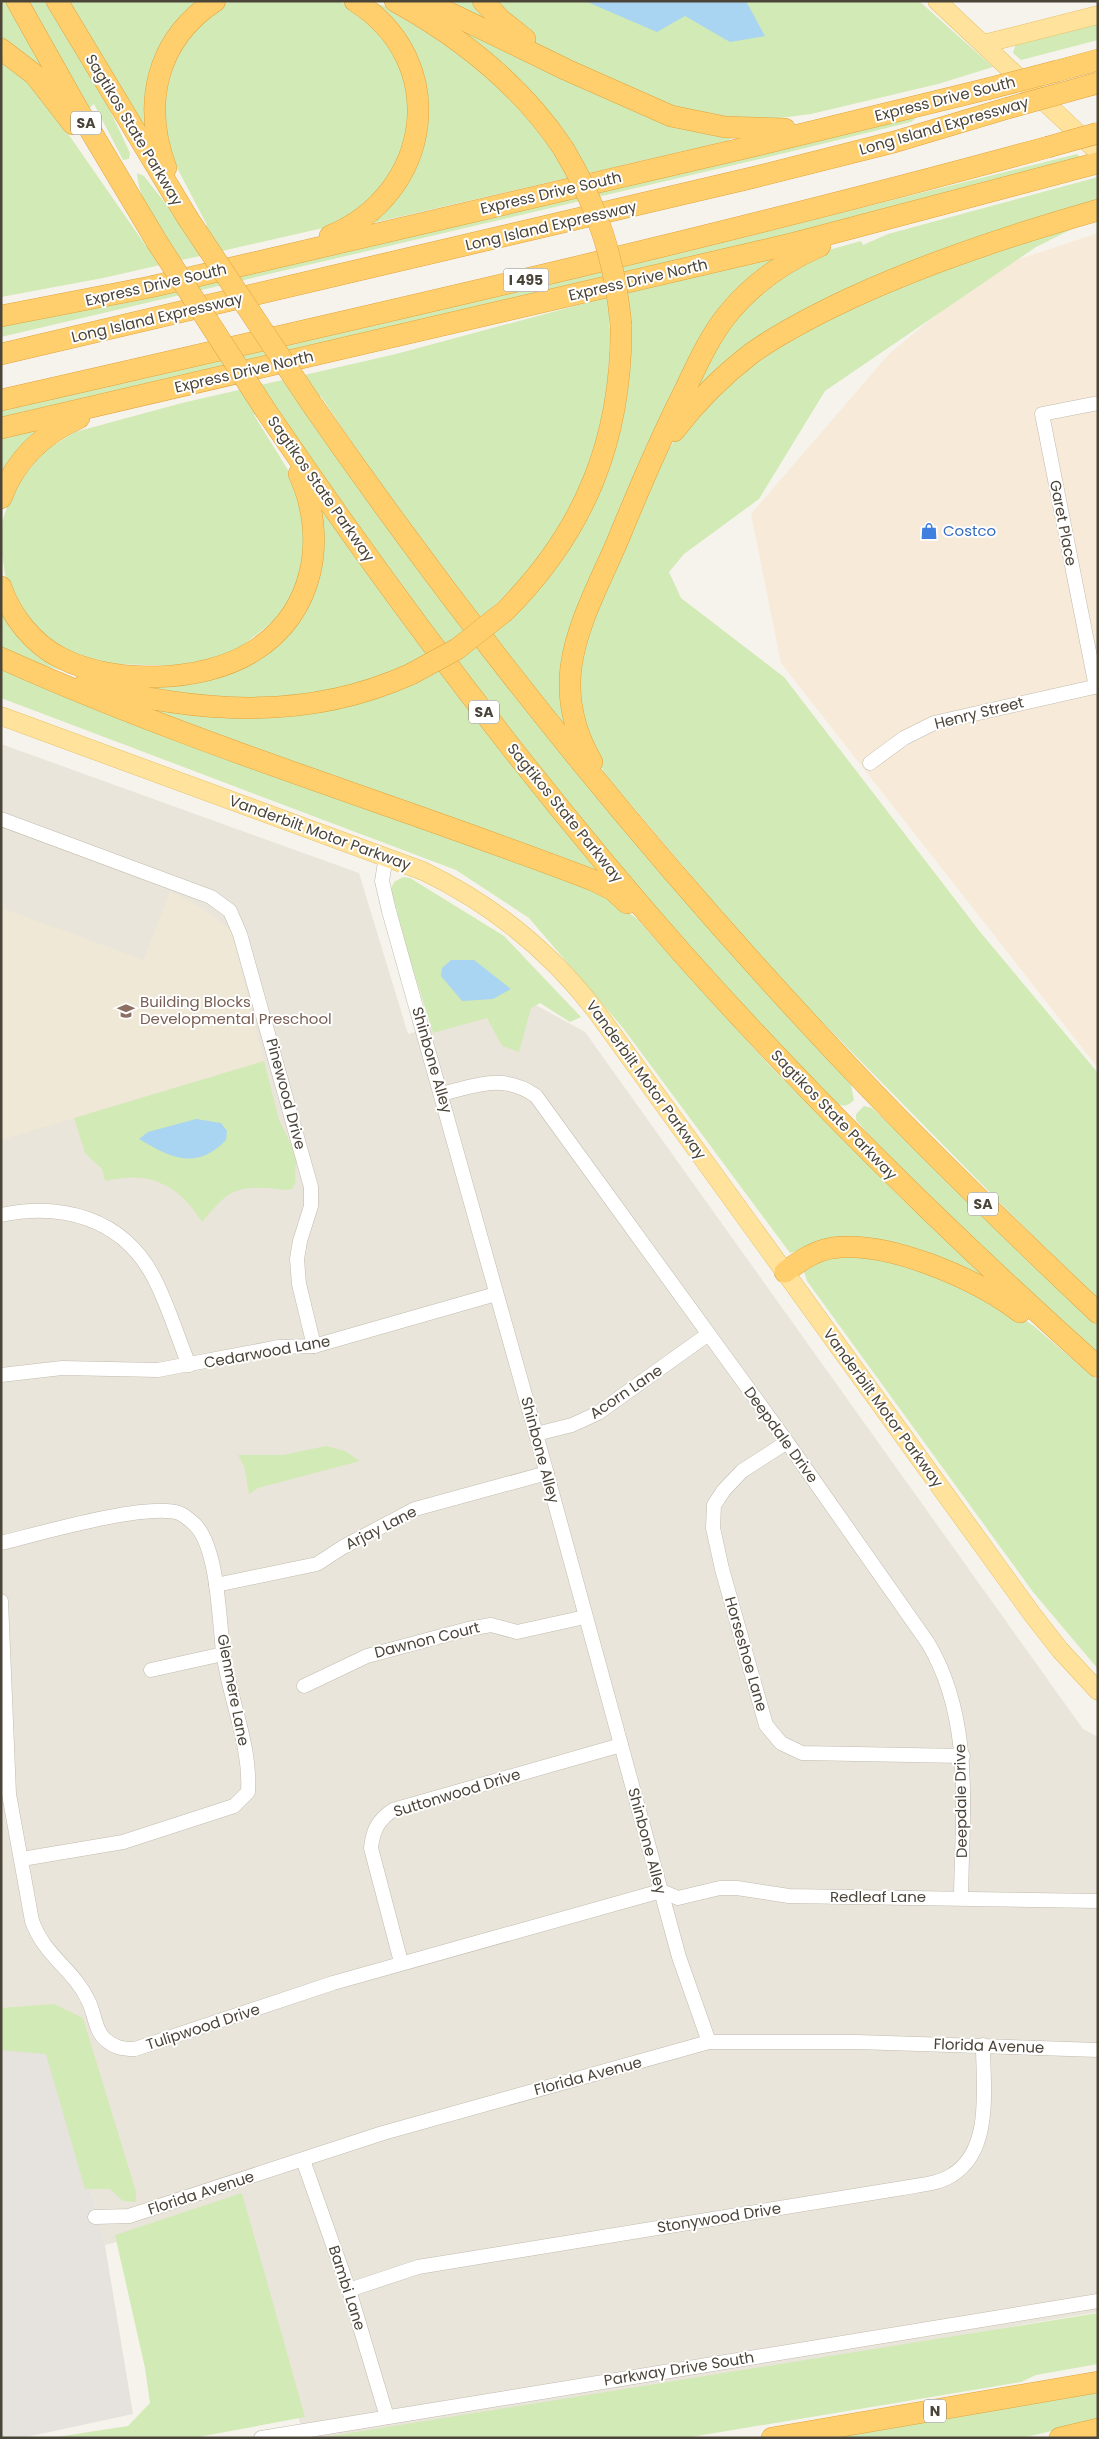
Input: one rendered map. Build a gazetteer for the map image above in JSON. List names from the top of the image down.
{
  "streets": {
    "highway": [
      "Express Drive South",
      "SA",
      "Long Island Expressway",
      "Sagtikos State Parkway",
      "I 495",
      "Express Drive North",
      "N"
    ],
    "main road": ["Vanderbilt Motor Parkway"],
    "street": [
      "Garet Place",
      "Henry Street",
      "Shinbone Alley",
      "Pinewood Drive",
      "Cedarwood Lane",
      "Acorn Lane",
      "Deepdale Drive",
      "Arjay Lane",
      "Dawnon Court",
      "Horseshoe Lane",
      "Glenmere Lane",
      "Suttonwood Drive",
      "Redleaf Lane",
      "Tulipwood Drive",
      "Florida Avenue",
      "Stonywood Drive",
      "Bambi Lane",
      "Parkway Drive South"
    ]
  },
  "crossings": [
    ["Garet Place", "Henry Street"],
    ["Vanderbilt Motor Parkway", "Shinbone Alley"],
    ["Shinbone Alley", "Cedarwood Lane"],
    ["Shinbone Alley", "Acorn Lane"],
    ["Shinbone Alley", "Deepdale Drive"],
    ["Shinbone Alley", "Arjay Lane"],
    ["Shinbone Alley", "Dawnon Court"],
    ["Shinbone Alley", "Suttonwood Drive"],
    ["Shinbone Alley", "Redleaf Lane"],
    ["Shinbone Alley", "Tulipwood Drive"],
    ["Shinbone Alley", "Florida Avenue"],
    ["Pinewood Drive", "Cedarwood Lane"],
    ["Acorn Lane", "Deepdale Drive"],
    ["Deepdale Drive", "Horseshoe Lane"],
    ["Deepdale Drive", "Redleaf Lane"],
    ["Arjay Lane", "Glenmere Lane"],
    ["Glenmere Lane", "Tulipwood Drive"],
    ["Suttonwood Drive", "Tulipwood Drive"],
    ["Redleaf Lane", "Tulipwood Drive"],
    ["Florida Avenue", "Stonywood Drive"],
    ["Florida Avenue", "Bambi Lane"],
    ["Stonywood Drive", "Bambi Lane"],
    ["Bambi Lane", "Parkway Drive South"]
  ],
  "places": {
    "shop": ["Costco"],
    "school or university": ["Building Blocks Developmental Preschool"]
  }
}
